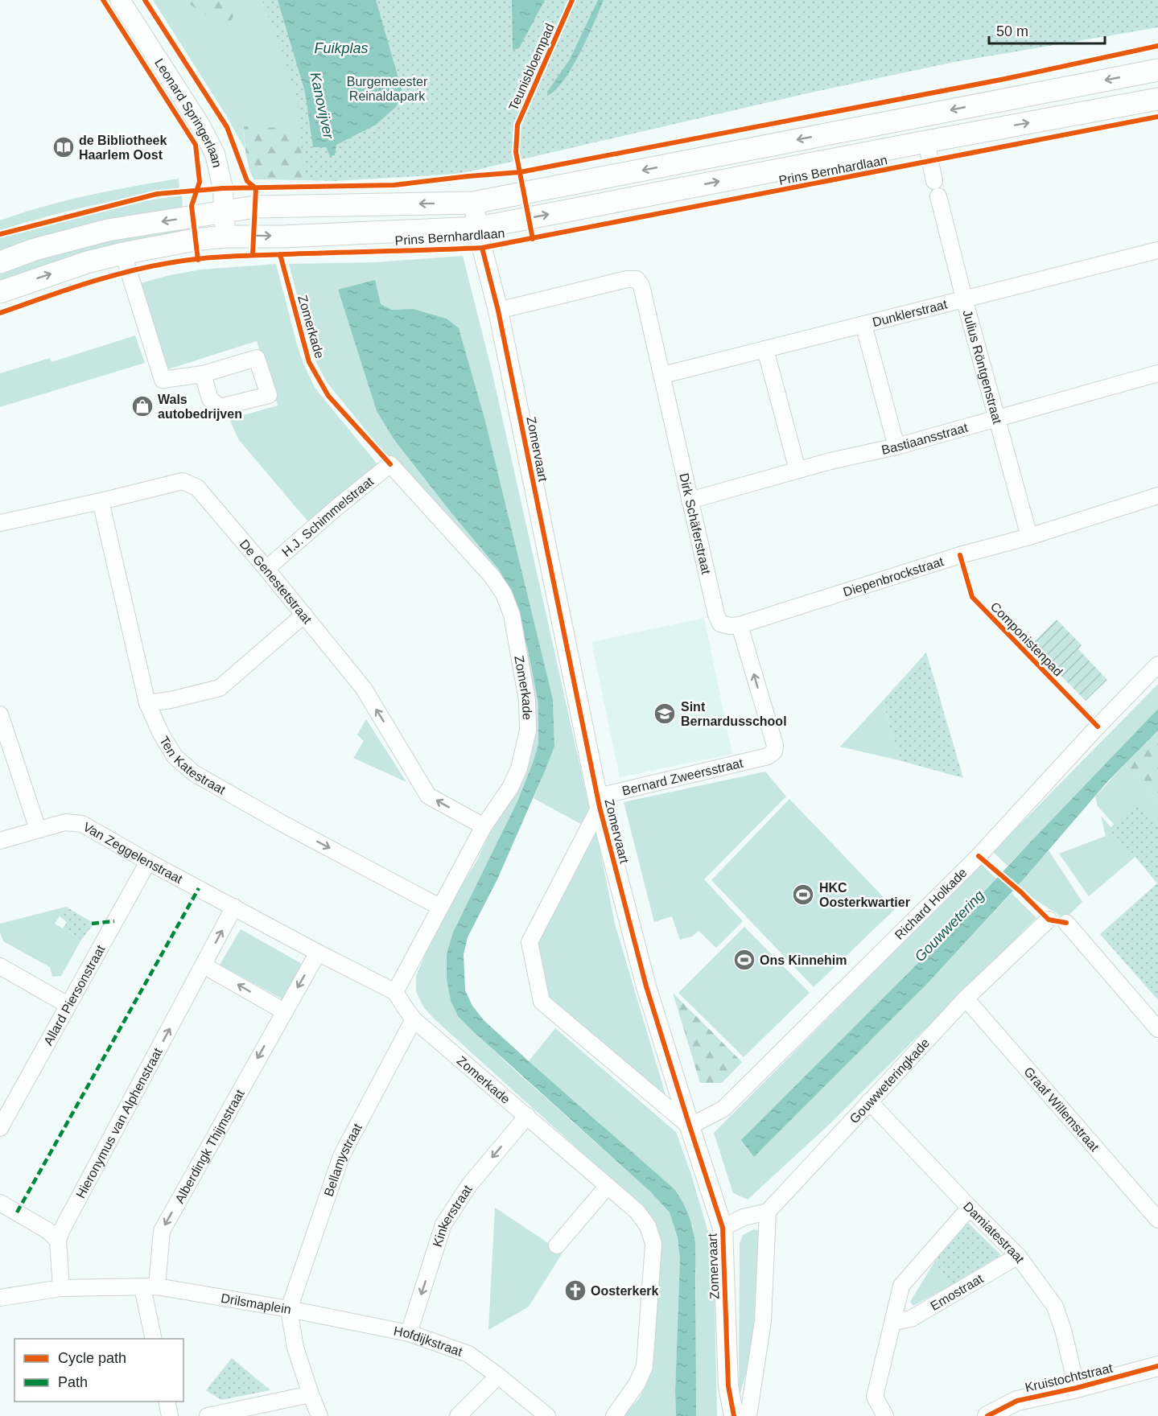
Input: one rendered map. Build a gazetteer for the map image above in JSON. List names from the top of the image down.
{
  "streets": {
    "main road": ["Prins Bernhardlaan"],
    "street": [
      "Leonard Springerlaan",
      "Dunklerstraat",
      "Zomerkade",
      "Julius Röntgenstraat",
      "Bastiaansstraat",
      "Zomervaart",
      "H.J. Schimmelstraat",
      "Dirk Schäferstraat",
      "Diepenbrockstraat",
      "De Genestetstraat",
      "Ten Katestraat",
      "Bernard Zweersstraat",
      "Van Zeggelenstraat",
      "Richard Holkade",
      "Allard Piersonstraat",
      "Gouwweteringkade",
      "Graaf Willemstraat",
      "Hieronymus van Alphenstraat",
      "Alberdingk Thijmstraat",
      "Bellamystraat",
      "Kinkerstraat",
      "Damiatestraat",
      "Emostraat",
      "Drilsmaplein",
      "Hofdijkstraat",
      "Kruistochtstraat"
    ],
    "cycle path": ["Teunisbloempad", "Componistenpad"]
  },
  "crossings": [
    ["Leonard Springerlaan", "Prins Bernhardlaan"],
    ["Prins Bernhardlaan", "Zomervaart"],
    ["Dunklerstraat", "Julius Röntgenstraat"],
    ["Dunklerstraat", "Dirk Schäferstraat"],
    ["Zomerkade", "H.J. Schimmelstraat"],
    ["Zomerkade", "De Genestetstraat"],
    ["Zomerkade", "Ten Katestraat"],
    ["Zomerkade", "Van Zeggelenstraat"],
    ["Zomerkade", "Bellamystraat"],
    ["Zomerkade", "Kinkerstraat"],
    ["Julius Röntgenstraat", "Bastiaansstraat"],
    ["Julius Röntgenstraat", "Diepenbrockstraat"],
    ["Bastiaansstraat", "Dirk Schäferstraat"],
    ["Zomervaart", "Dirk Schäferstraat"],
    ["Zomervaart", "Bernard Zweersstraat"],
    ["Zomervaart", "Richard Holkade"],
    ["H.J. Schimmelstraat", "De Genestetstraat"],
    ["Dirk Schäferstraat", "Diepenbrockstraat"],
    ["Dirk Schäferstraat", "Bernard Zweersstraat"],
    ["Diepenbrockstraat", "Bernard Zweersstraat"],
    ["De Genestetstraat", "Ten Katestraat"],
    ["Van Zeggelenstraat", "Allard Piersonstraat"],
    ["Gouwweteringkade", "Graaf Willemstraat"],
    ["Gouwweteringkade", "Damiatestraat"],
    ["Hieronymus van Alphenstraat", "Drilsmaplein"],
    ["Alberdingk Thijmstraat", "Drilsmaplein"],
    ["Bellamystraat", "Drilsmaplein"],
    ["Bellamystraat", "Hofdijkstraat"],
    ["Kinkerstraat", "Hofdijkstraat"],
    ["Damiatestraat", "Emostraat"],
    ["Damiatestraat", "Kruistochtstraat"],
    ["Drilsmaplein", "Hofdijkstraat"]
  ],
  "one_way": [
    "De Genestetstraat",
    "Ten Katestraat",
    "Hieronymus van Alphenstraat",
    "Alberdingk Thijmstraat"
  ],
  "water": ["Fuikplas", "Kanovijver", "Gouwwetering"],
  "parks": ["Burgemeester Reinaldapark"],
  "places": {
    "library": ["de Bibliotheek Haarlem Oost"],
    "shop": ["Wals autobedrijven"],
    "school or university": ["Sint Bernardusschool"],
    "sports": ["HKC Oosterkwartier", "Ons Kinnehim"],
    "church": ["Oosterkerk"]
  },
  "legend": ["Cycle path", "Path"],
  "scale_bar": "50 m"
}
